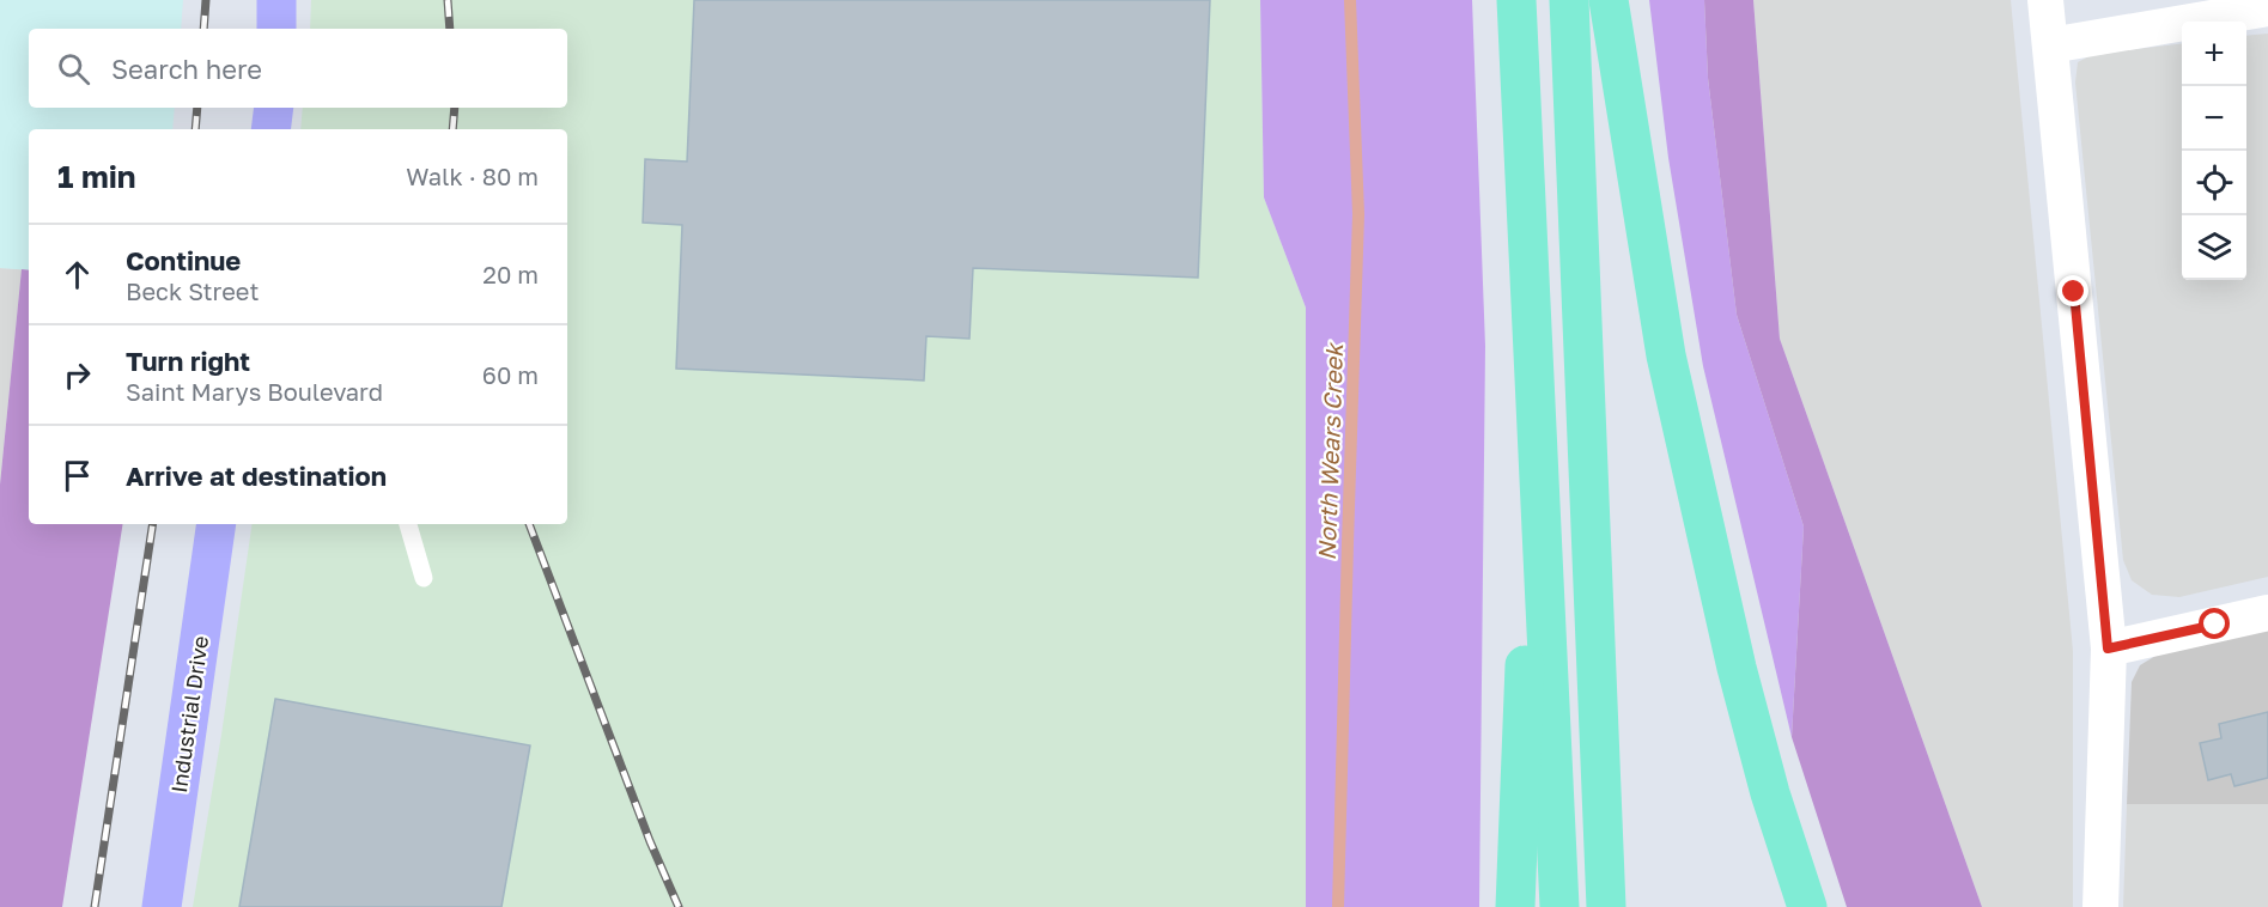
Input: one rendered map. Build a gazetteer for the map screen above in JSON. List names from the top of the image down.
{
  "streets": {
    "main road": ["Industrial Drive"]
  },
  "water": ["North Wears Creek"],
  "page": {
    "map_buttons": ["+", "−"],
    "search": "Search here",
    "heading": ["1 min", "Walk · 80 m"],
    "list": [
      ["Continue", "Beck Street", "20 m"],
      ["Turn right", "Saint Marys Boulevard", "60 m"],
      "Arrive at destination"
    ]
  }
}
